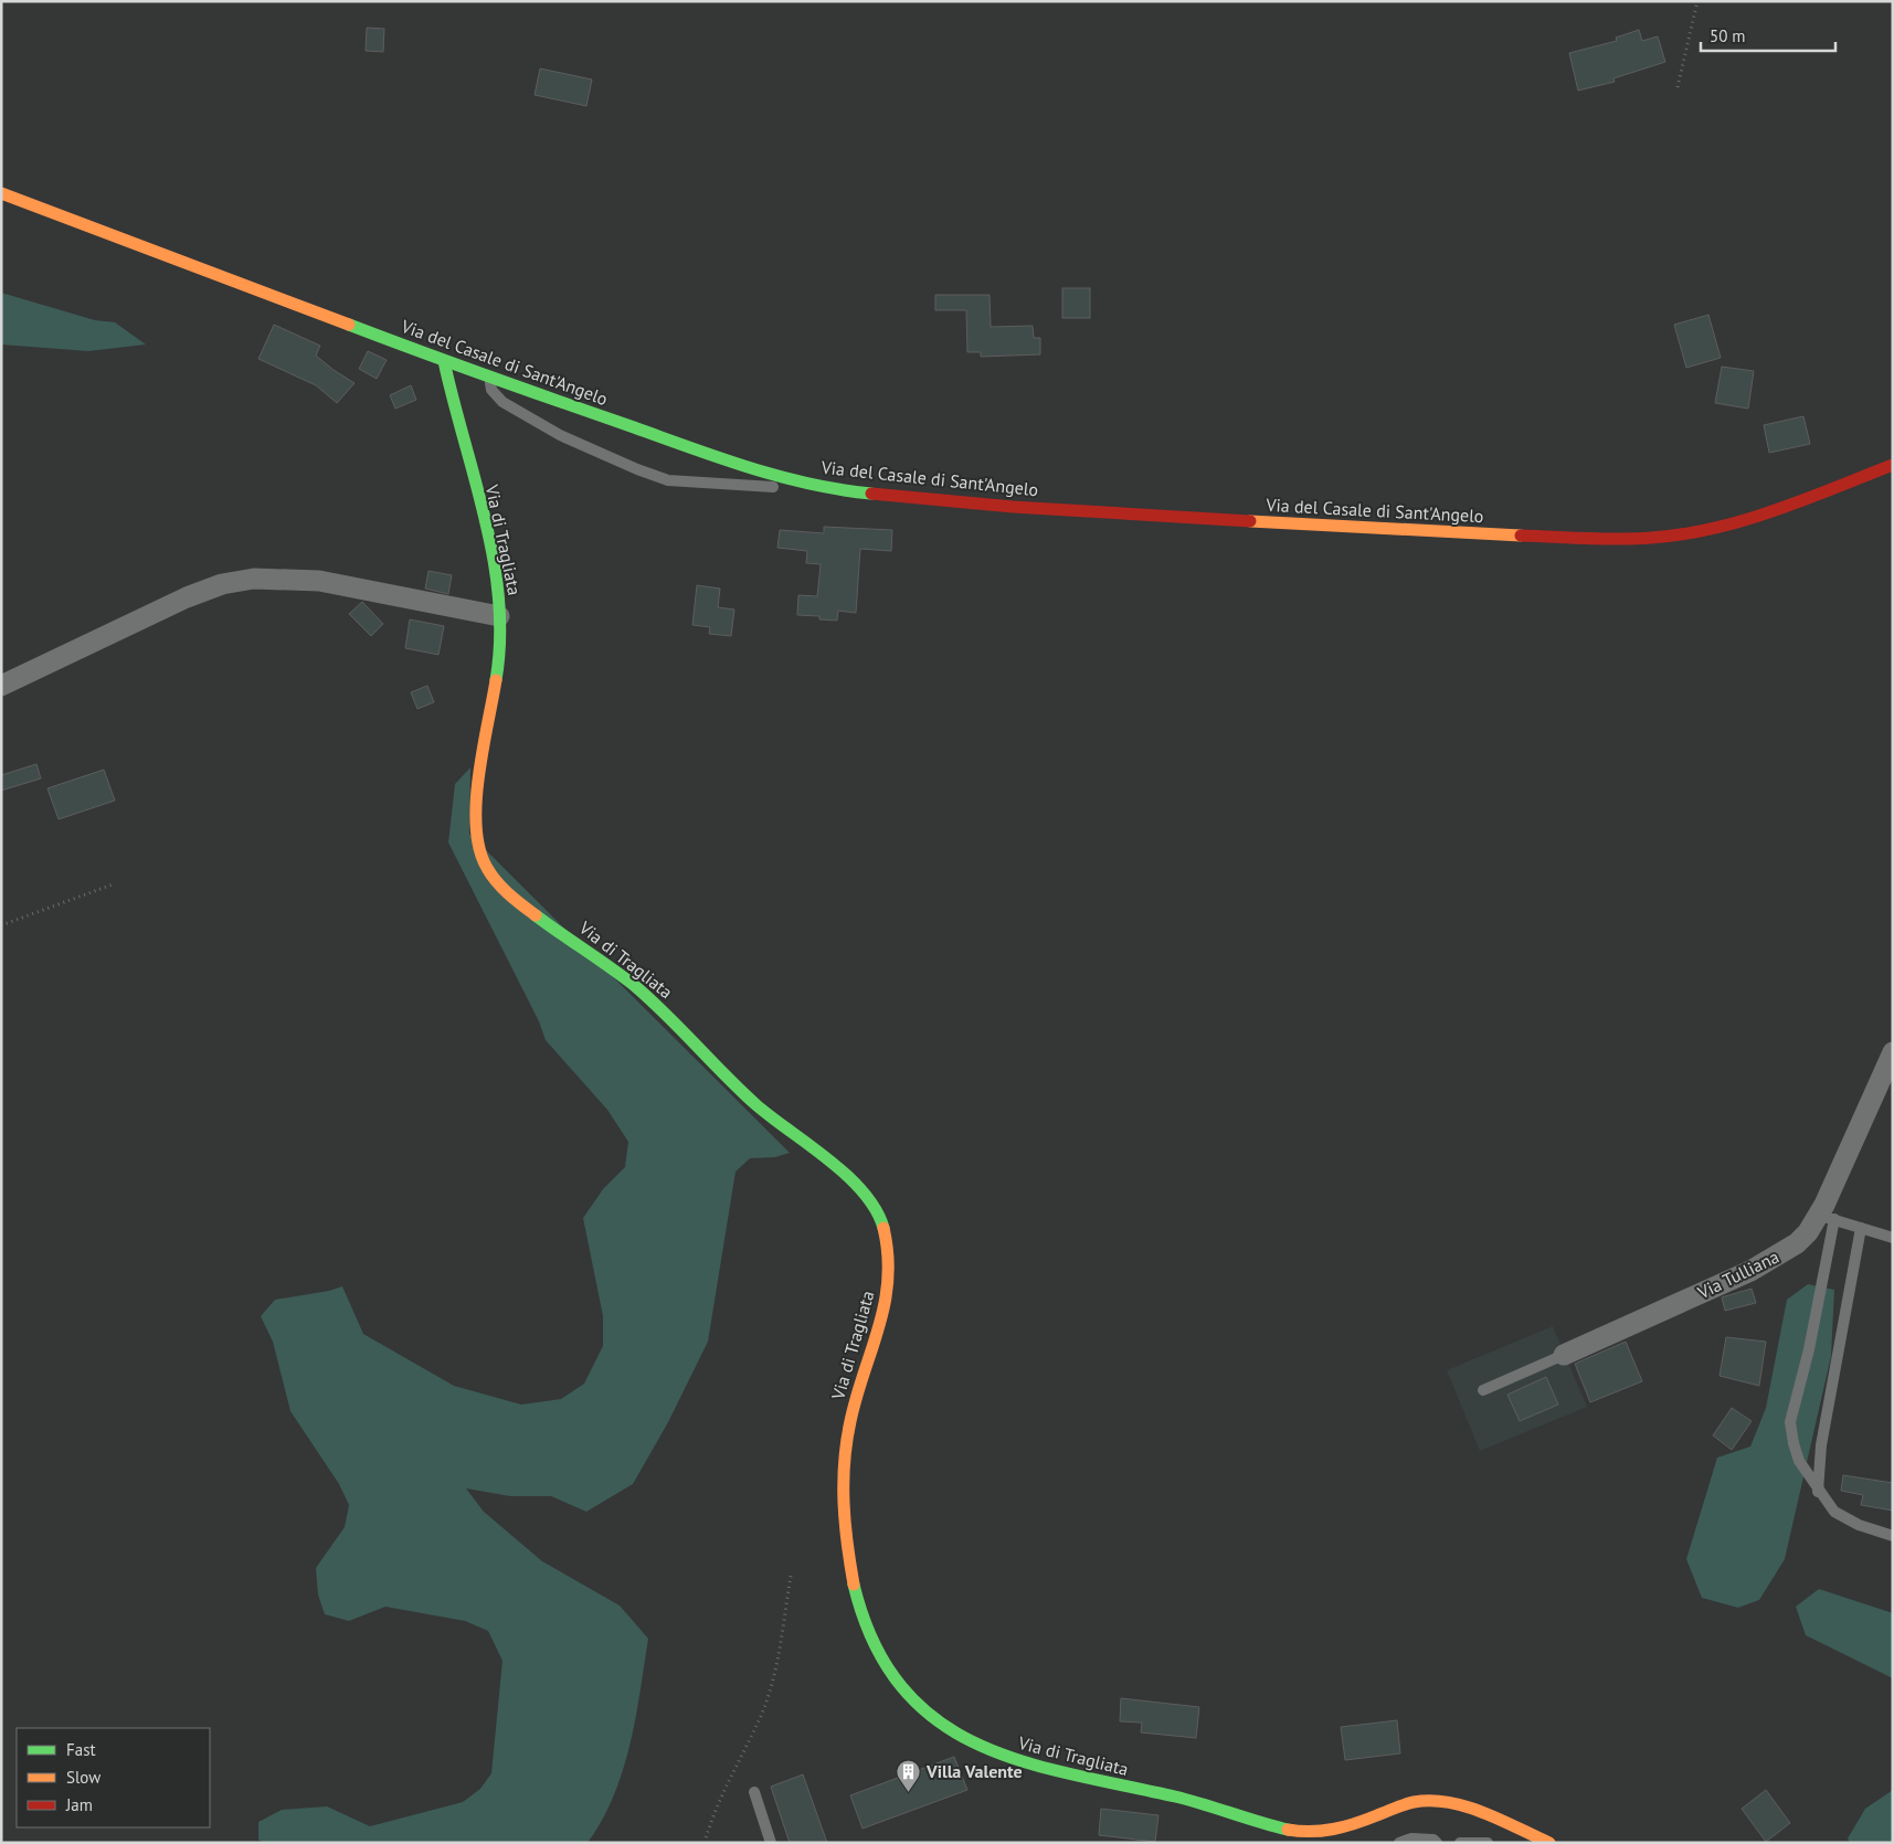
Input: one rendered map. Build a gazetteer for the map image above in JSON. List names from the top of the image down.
{
  "streets": {
    "street": ["Via del Casale di Sant'Angelo", "Via di Tragliata", "Via Tulliana"]
  },
  "crossings": [
    ["Via del Casale di Sant'Angelo", "Via di Tragliata"]
  ],
  "places": {
    "building": ["Villa Valente"]
  },
  "legend": ["Fast", "Slow", "Jam"],
  "scale_bar": "50 m"
}
